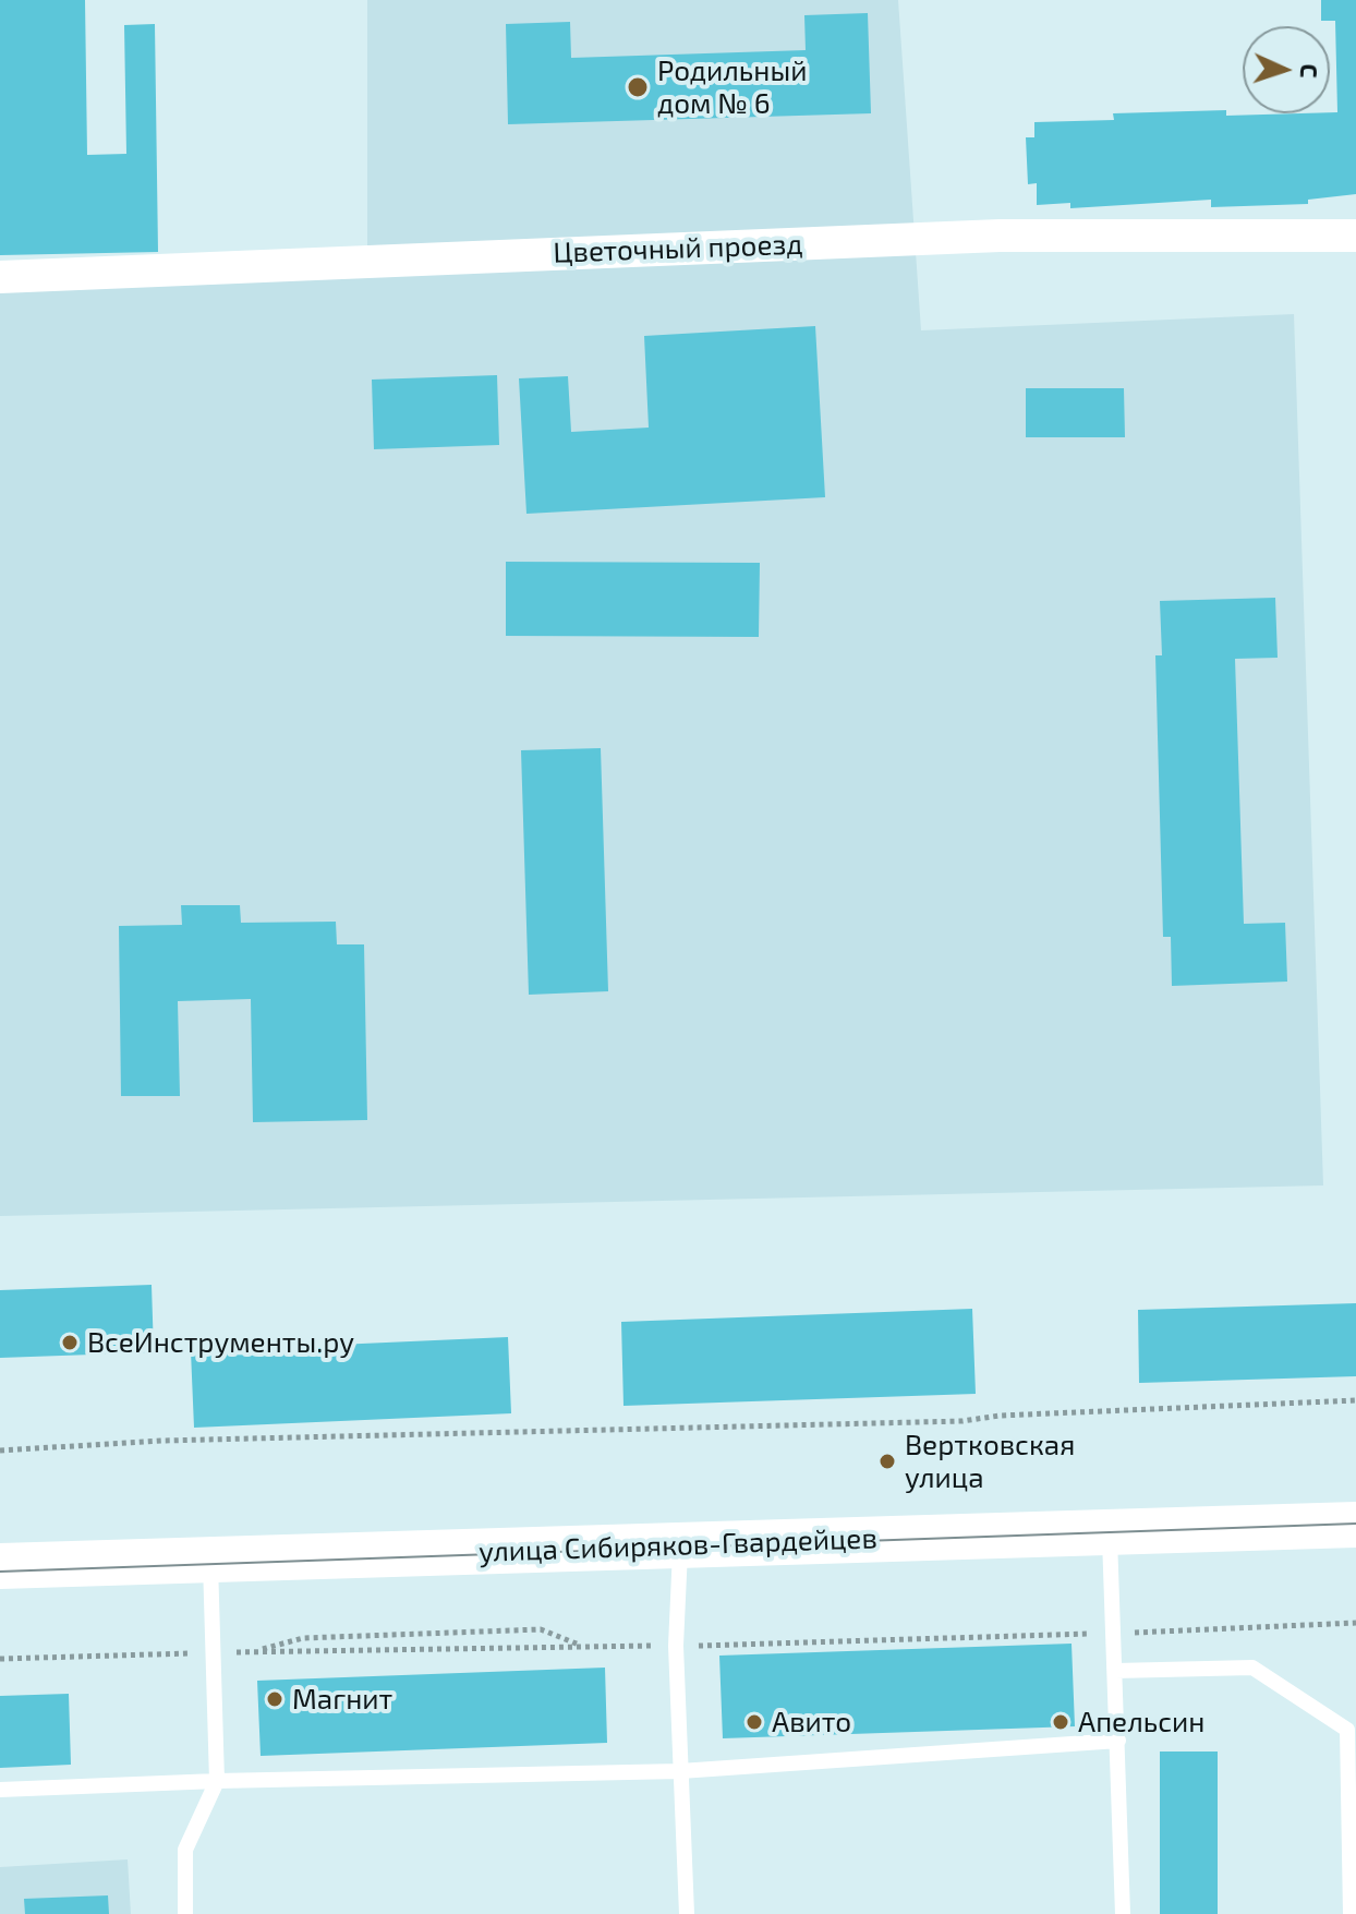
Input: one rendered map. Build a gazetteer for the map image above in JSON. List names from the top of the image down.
{
  "streets": {
    "main road": ["улица Сибиряков-Гвардейцев"],
    "street": ["Цветочный проезд"]
  },
  "places": [
    "Родильный дом № 6",
    "ВсеИнструменты.ру",
    "Вертковская улица",
    "Магнит",
    "Авито",
    "Апельсин"
  ],
  "north": "right"
}
